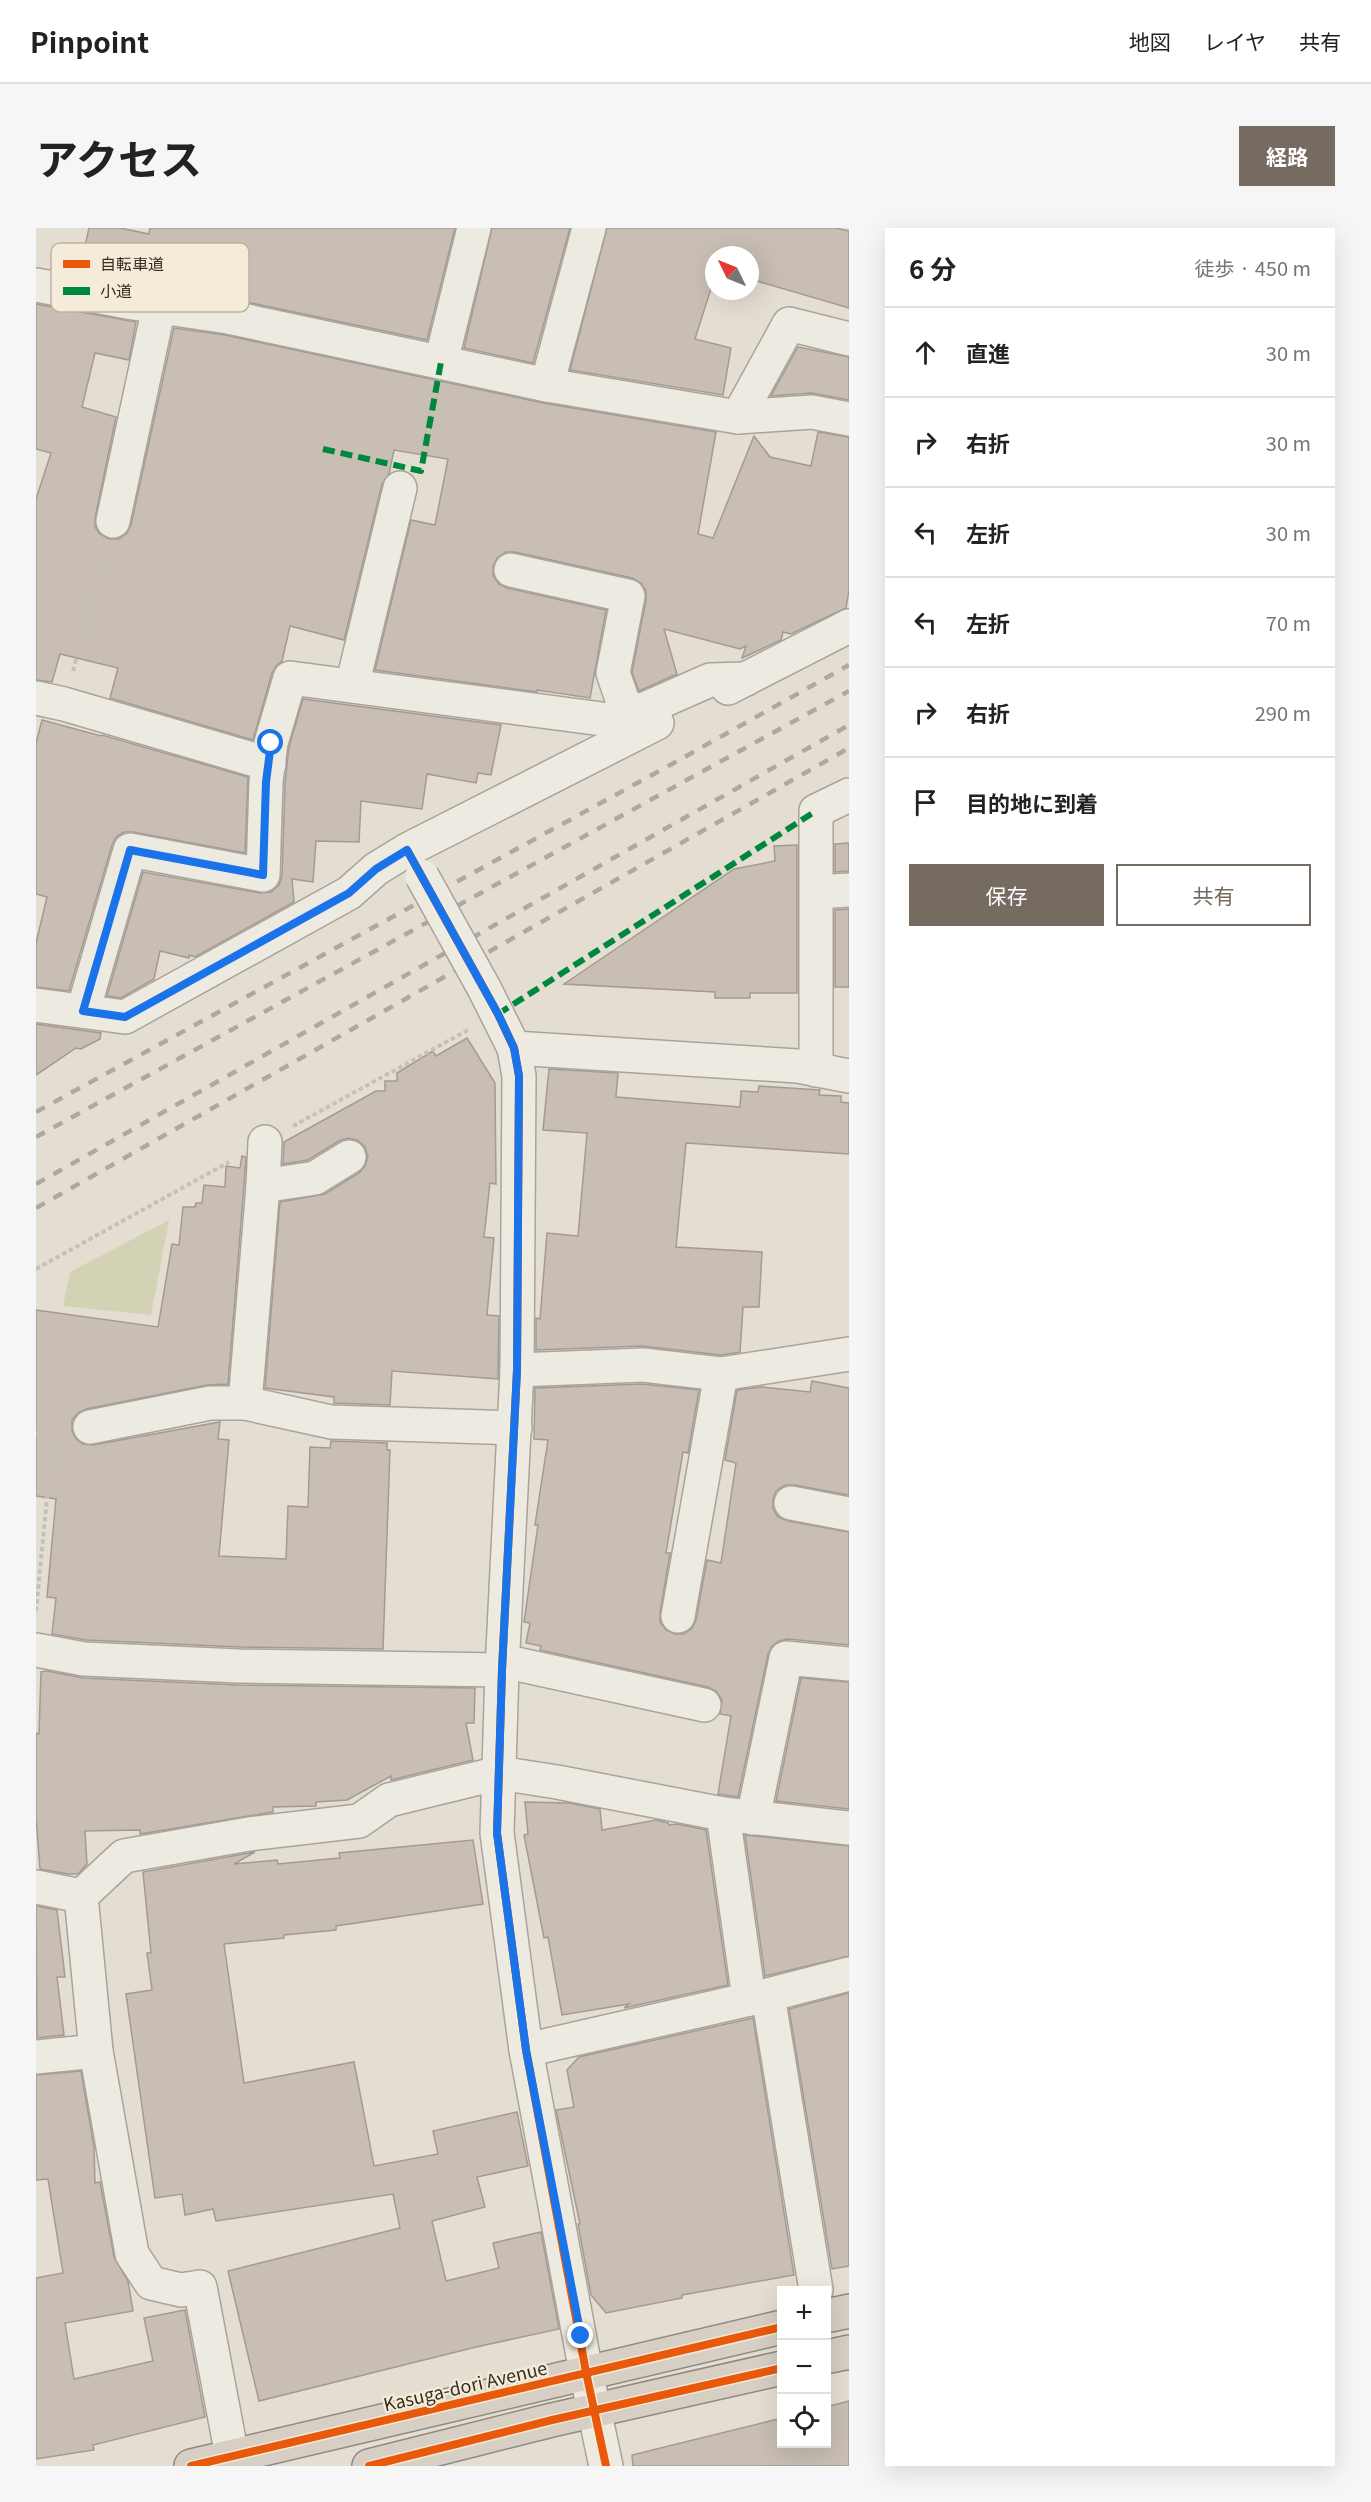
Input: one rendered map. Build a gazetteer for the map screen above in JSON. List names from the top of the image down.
{
  "streets": {
    "highway": ["Kasuga-dori Avenue"]
  },
  "legend": ["自転車道", "小道"],
  "north": "top left",
  "page": {
    "header": "Pinpoint",
    "nav": ["地図", "レイヤ", "共有"],
    "title": "アクセス",
    "buttons": [
      "経路",
      ["保存", "共有"]
    ],
    "heading": ["6 分", "徒歩 · 450 m"],
    "list": [
      ["直進", "30 m"],
      ["右折", "30 m"],
      ["左折", "30 m"],
      ["左折", "70 m"],
      ["右折", "290 m"],
      "目的地に到着"
    ],
    "map_buttons": ["+", "−"]
  }
}
